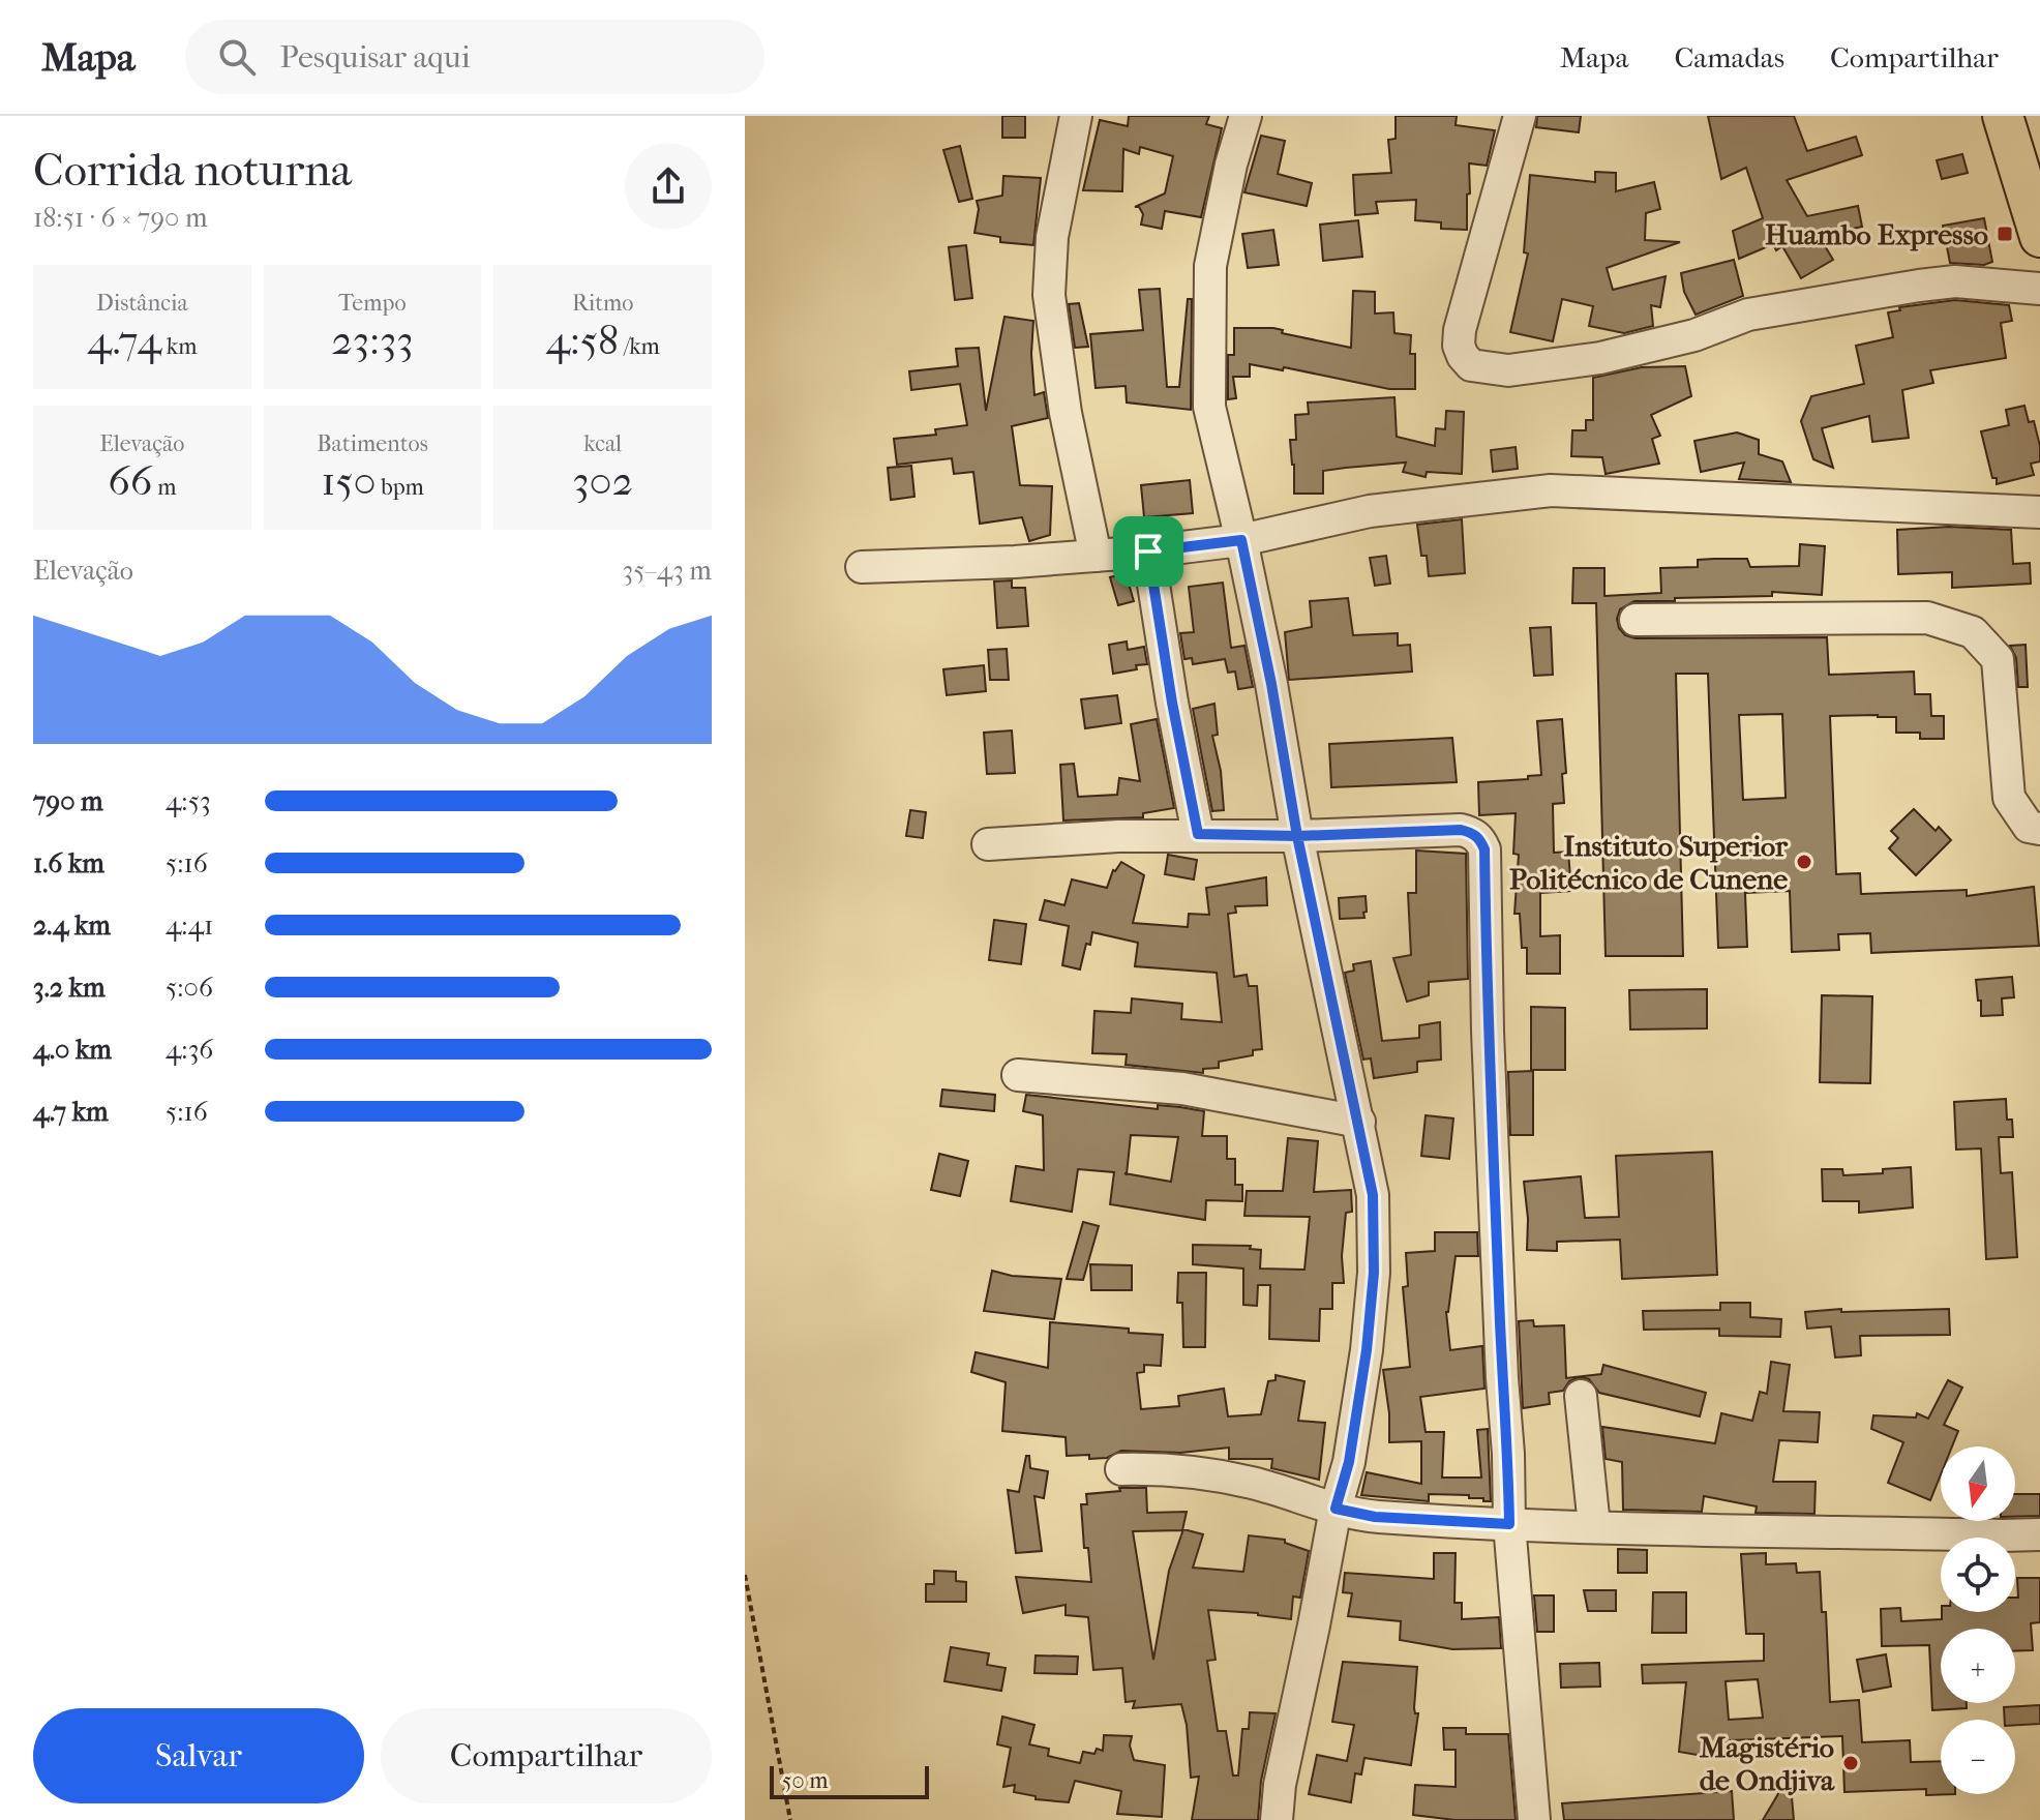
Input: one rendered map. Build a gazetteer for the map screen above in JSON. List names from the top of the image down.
{
  "places": {
    "transit": ["Huambo Expresso"],
    "other": ["Instituto Superior Politécnico de Cunene", "Magistério de Ondjiva"]
  },
  "scale_bar": "50 m",
  "north": "bottom",
  "page": {
    "header": "Mapa",
    "search": "Pesquisar aqui",
    "nav": ["Mapa", "Camadas", "Compartilhar"],
    "heading": ["Corrida noturna", "18:51 · 6 × 790 m"],
    "stats": [
      ["Distância", "4.74 km"],
      ["Tempo", "23:33"],
      ["Ritmo", "4:58 /km"],
      ["Elevação", "66 m"],
      ["Batimentos", "150 bpm"],
      ["kcal", "302"]
    ],
    "chart": ["Elevação", "35–43 m"],
    "list": [
      {
        "name": "790 m",
        "note": "4:53"
      },
      {
        "name": "1.6 km",
        "note": "5:16"
      },
      {
        "name": "2.4 km",
        "note": "4:41"
      },
      {
        "name": "3.2 km",
        "note": "5:06"
      },
      {
        "name": "4.0 km",
        "note": "4:36"
      },
      {
        "name": "4.7 km",
        "note": "5:16"
      }
    ],
    "map_buttons": ["+", "−"],
    "buttons": ["Salvar", "Compartilhar"],
    "scale": "50 m"
  }
}
